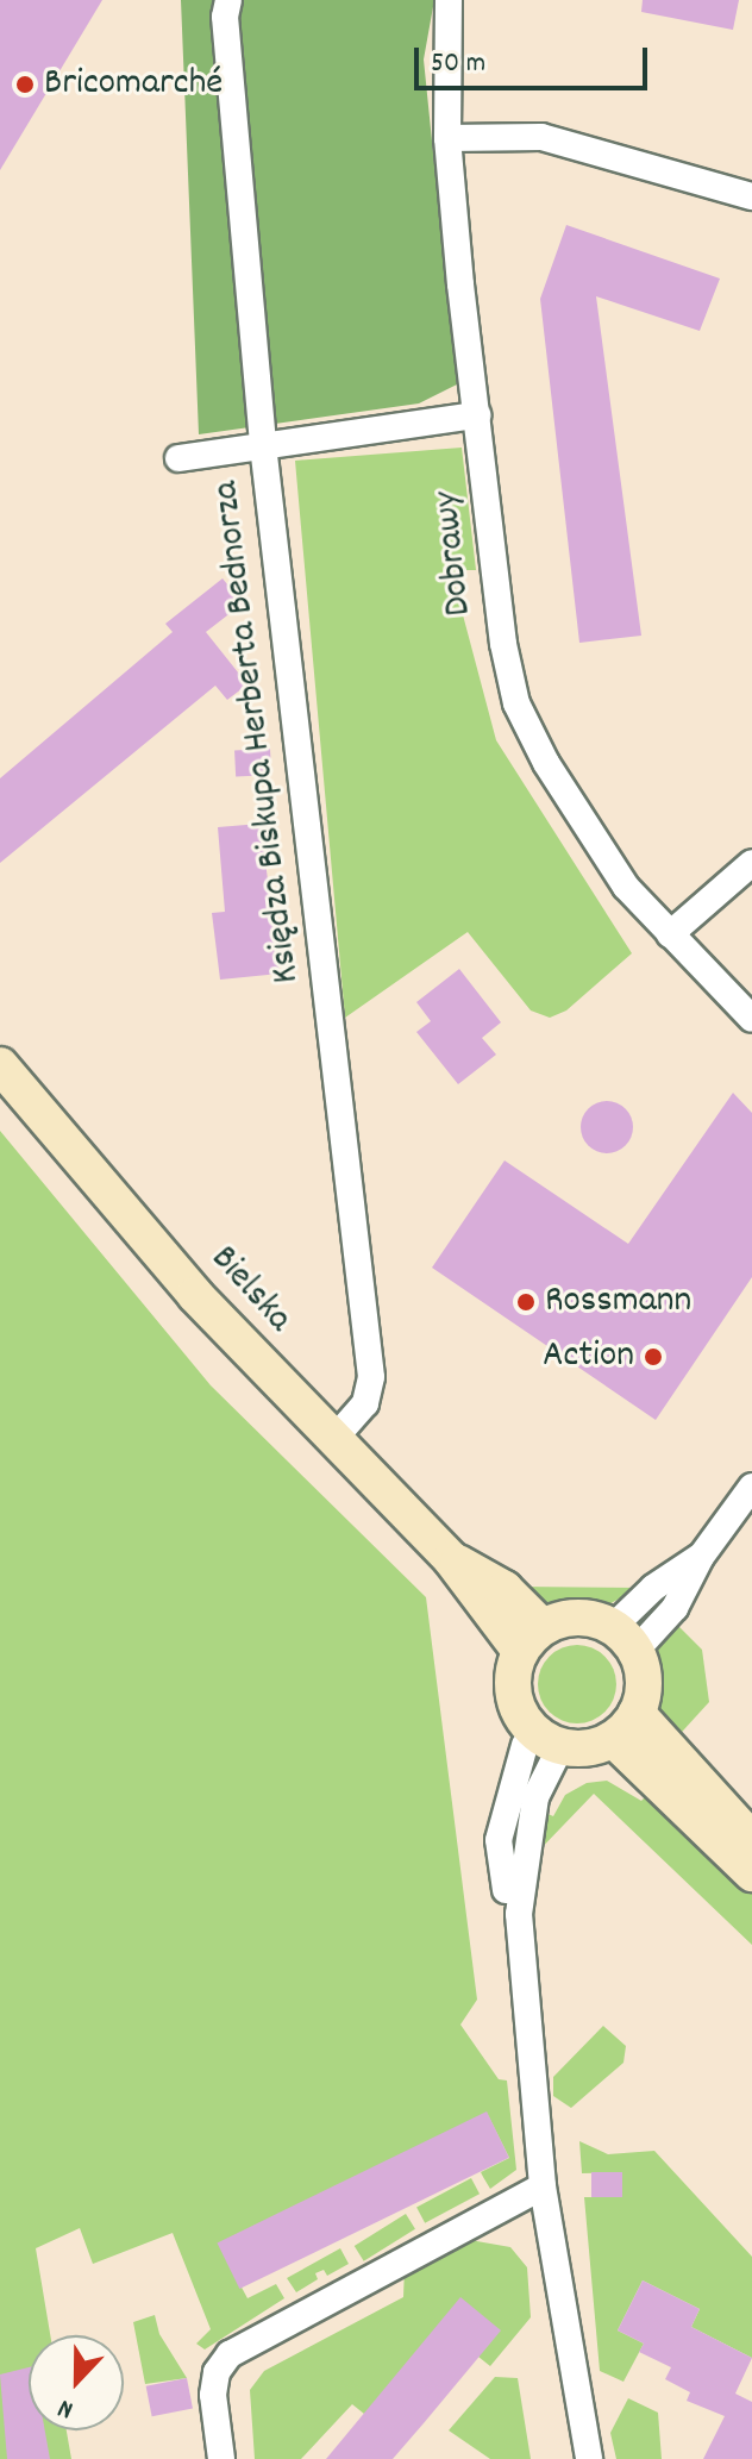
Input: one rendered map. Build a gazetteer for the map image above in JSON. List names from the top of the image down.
{
  "streets": {
    "main road": ["Bielska"],
    "street": ["Dobrawy", "Księdza Biskupa Herberta Bednorza"]
  },
  "crossings": [
    ["Księdza Biskupa Herberta Bednorza", "Bielska"]
  ],
  "places": ["Bricomarché", "Rossmann", "Action"],
  "scale_bar": "50 m",
  "north": "bottom"
}
